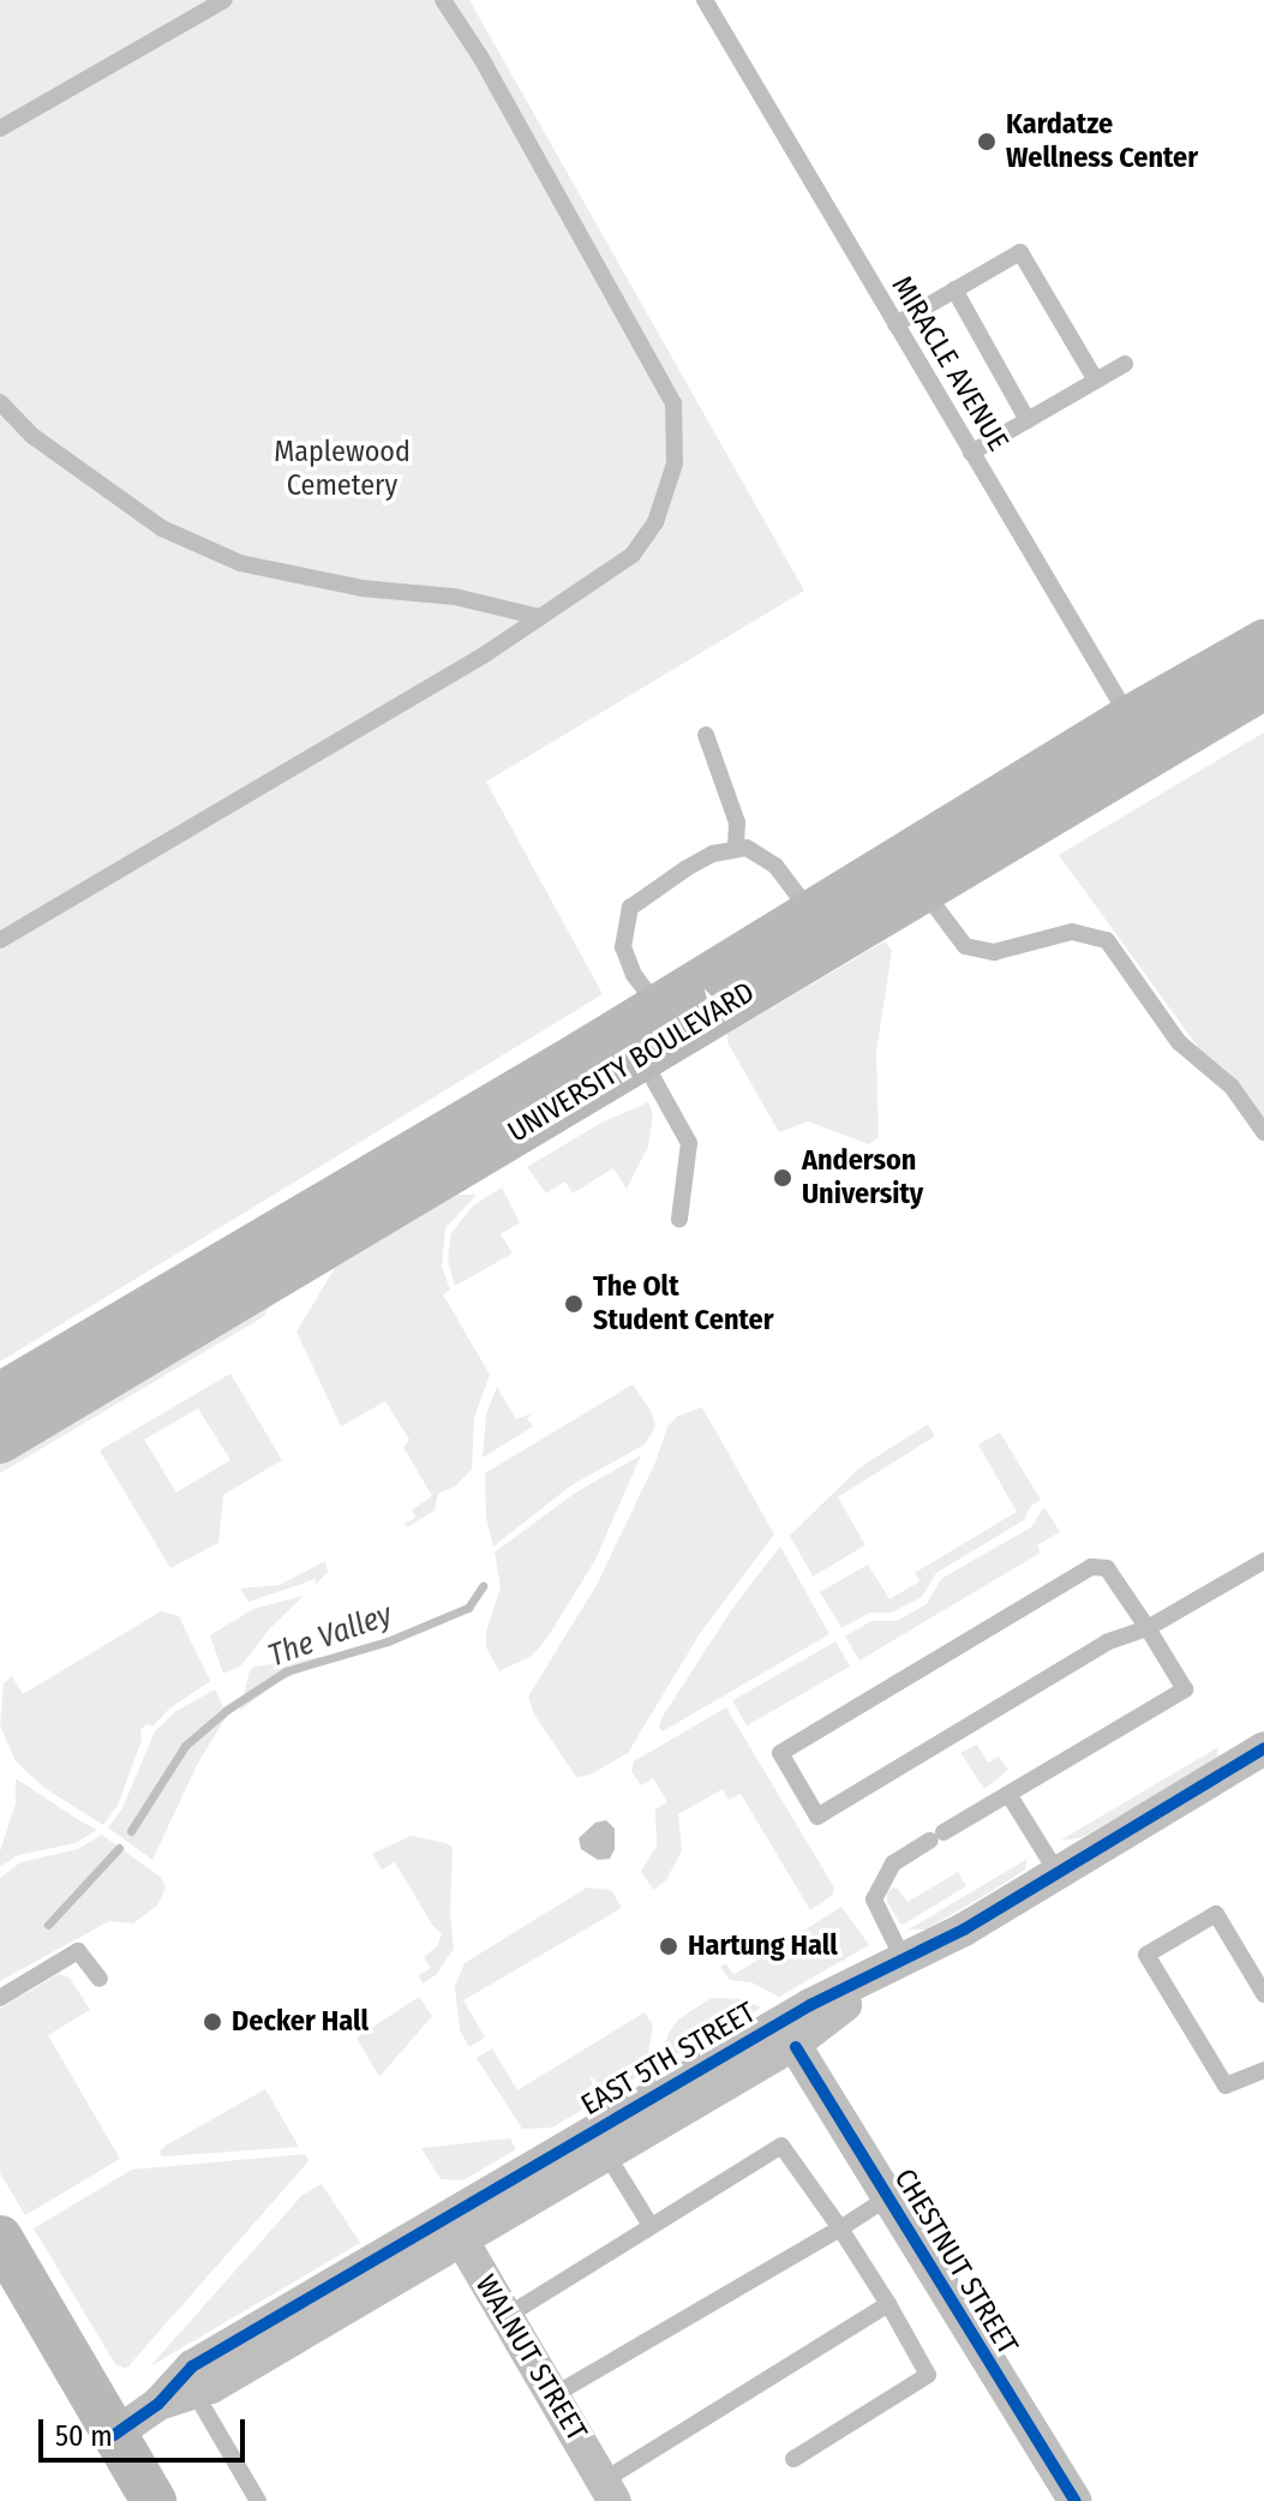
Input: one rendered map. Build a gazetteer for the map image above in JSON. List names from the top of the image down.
{
  "streets": {
    "main road": ["UNIVERSITY BOULEVARD"],
    "street": ["EAST 5TH STREET", "CHESTNUT STREET", "WALNUT STREET"],
    "lane": ["MIRACLE AVENUE"]
  },
  "crossings": [
    ["MIRACLE AVENUE", "UNIVERSITY BOULEVARD"],
    ["EAST 5TH STREET", "WALNUT STREET"]
  ],
  "water": ["The Valley"],
  "parks": ["Maplewood Cemetery"],
  "places": [
    "Kardatze Wellness Center",
    "Anderson University",
    "The Olt Student Center",
    "Hartung Hall",
    "Decker Hall"
  ],
  "scale_bar": "50 m"
}
